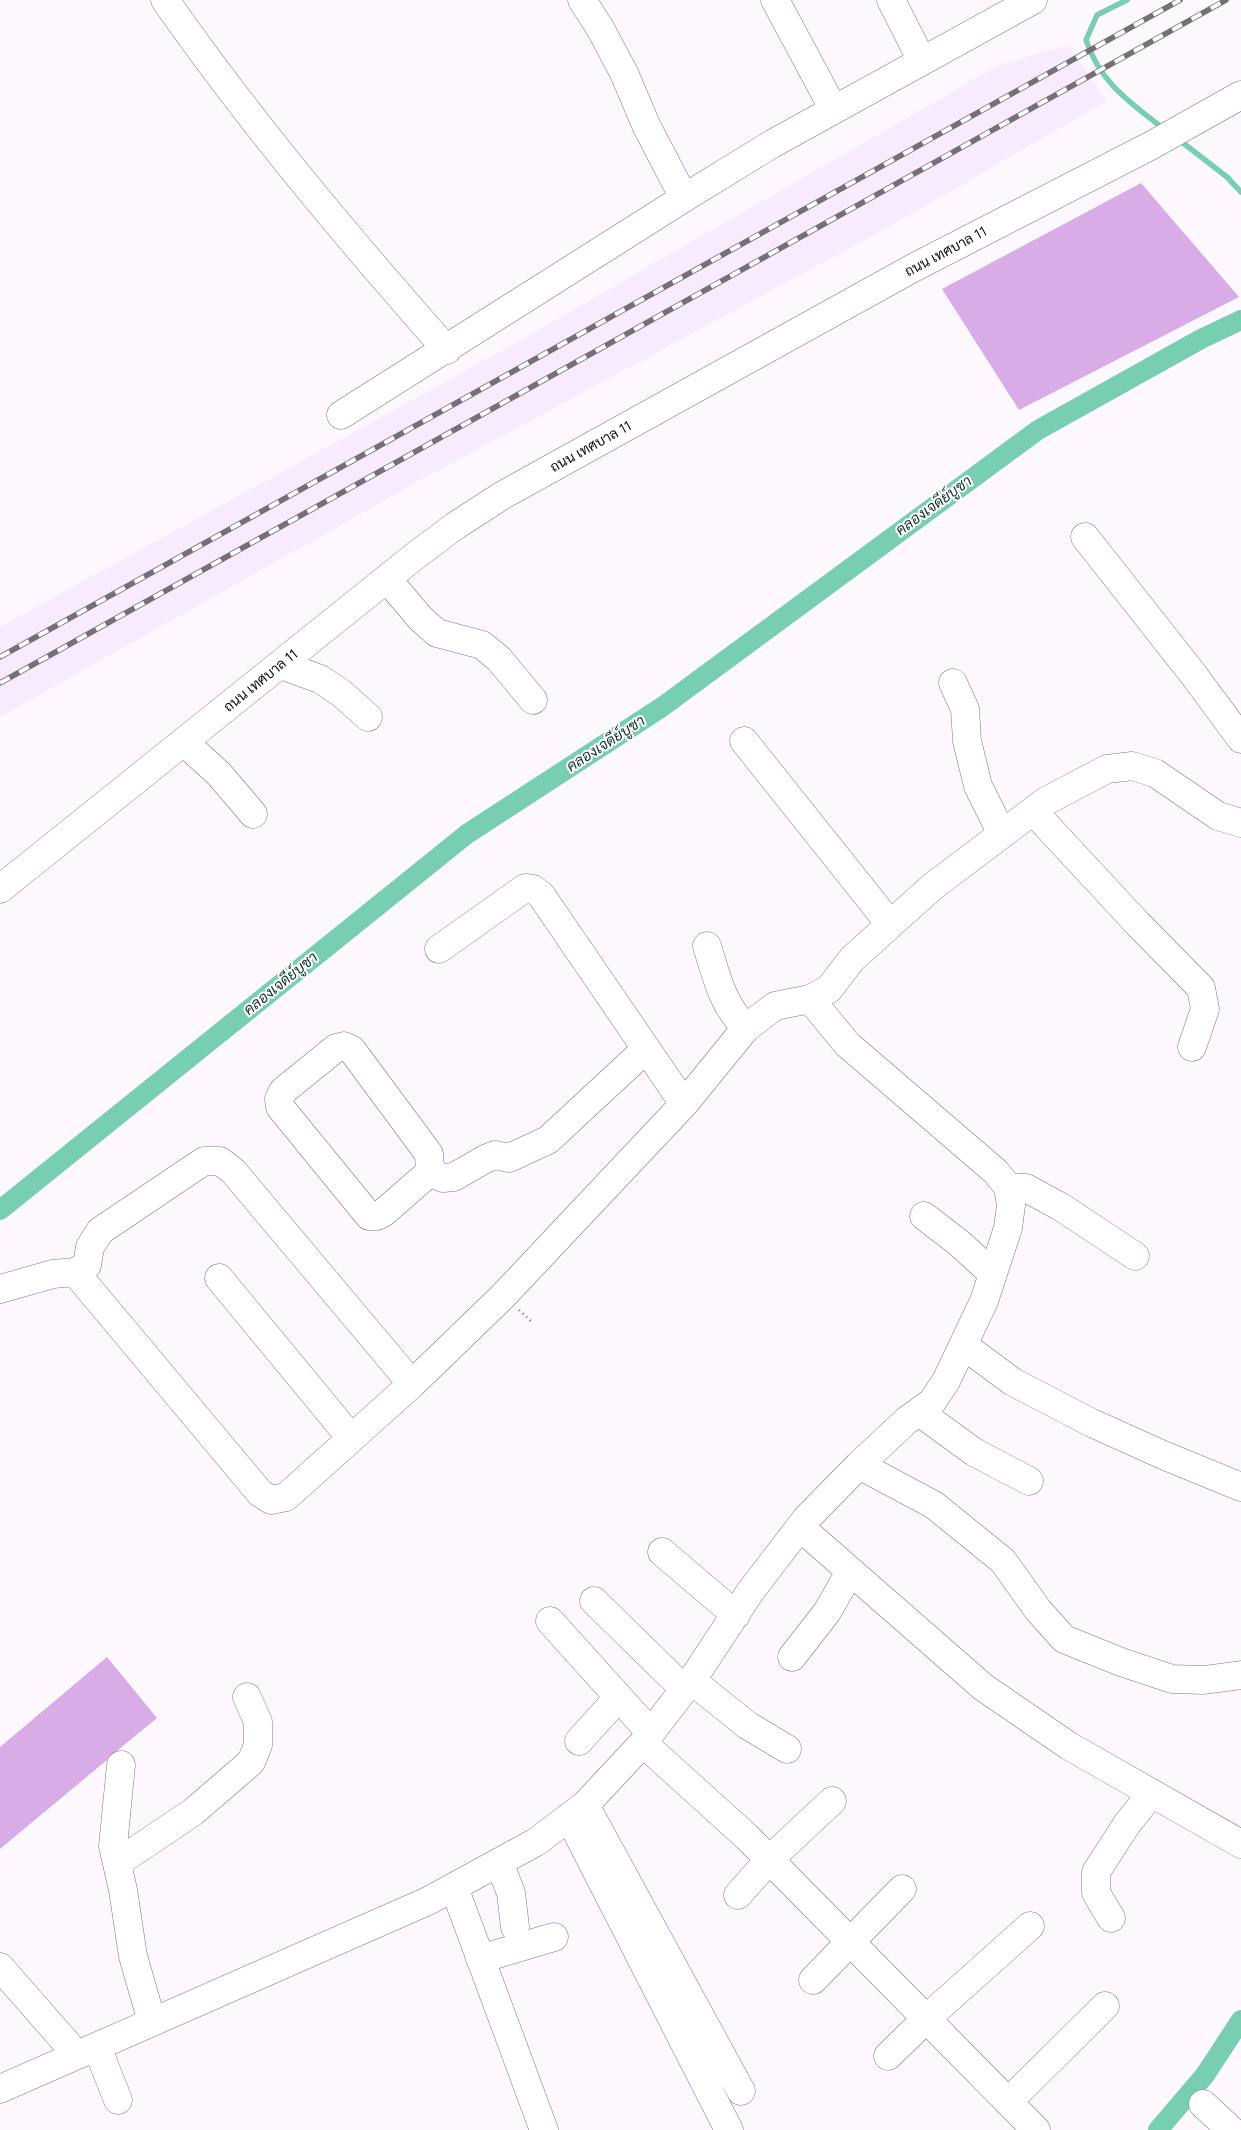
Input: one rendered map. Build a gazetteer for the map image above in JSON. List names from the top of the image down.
{
  "streets": {
    "street": ["ถนน เทศบาล 11"]
  },
  "water": ["คลองเจดีย์บูชา"]
}
